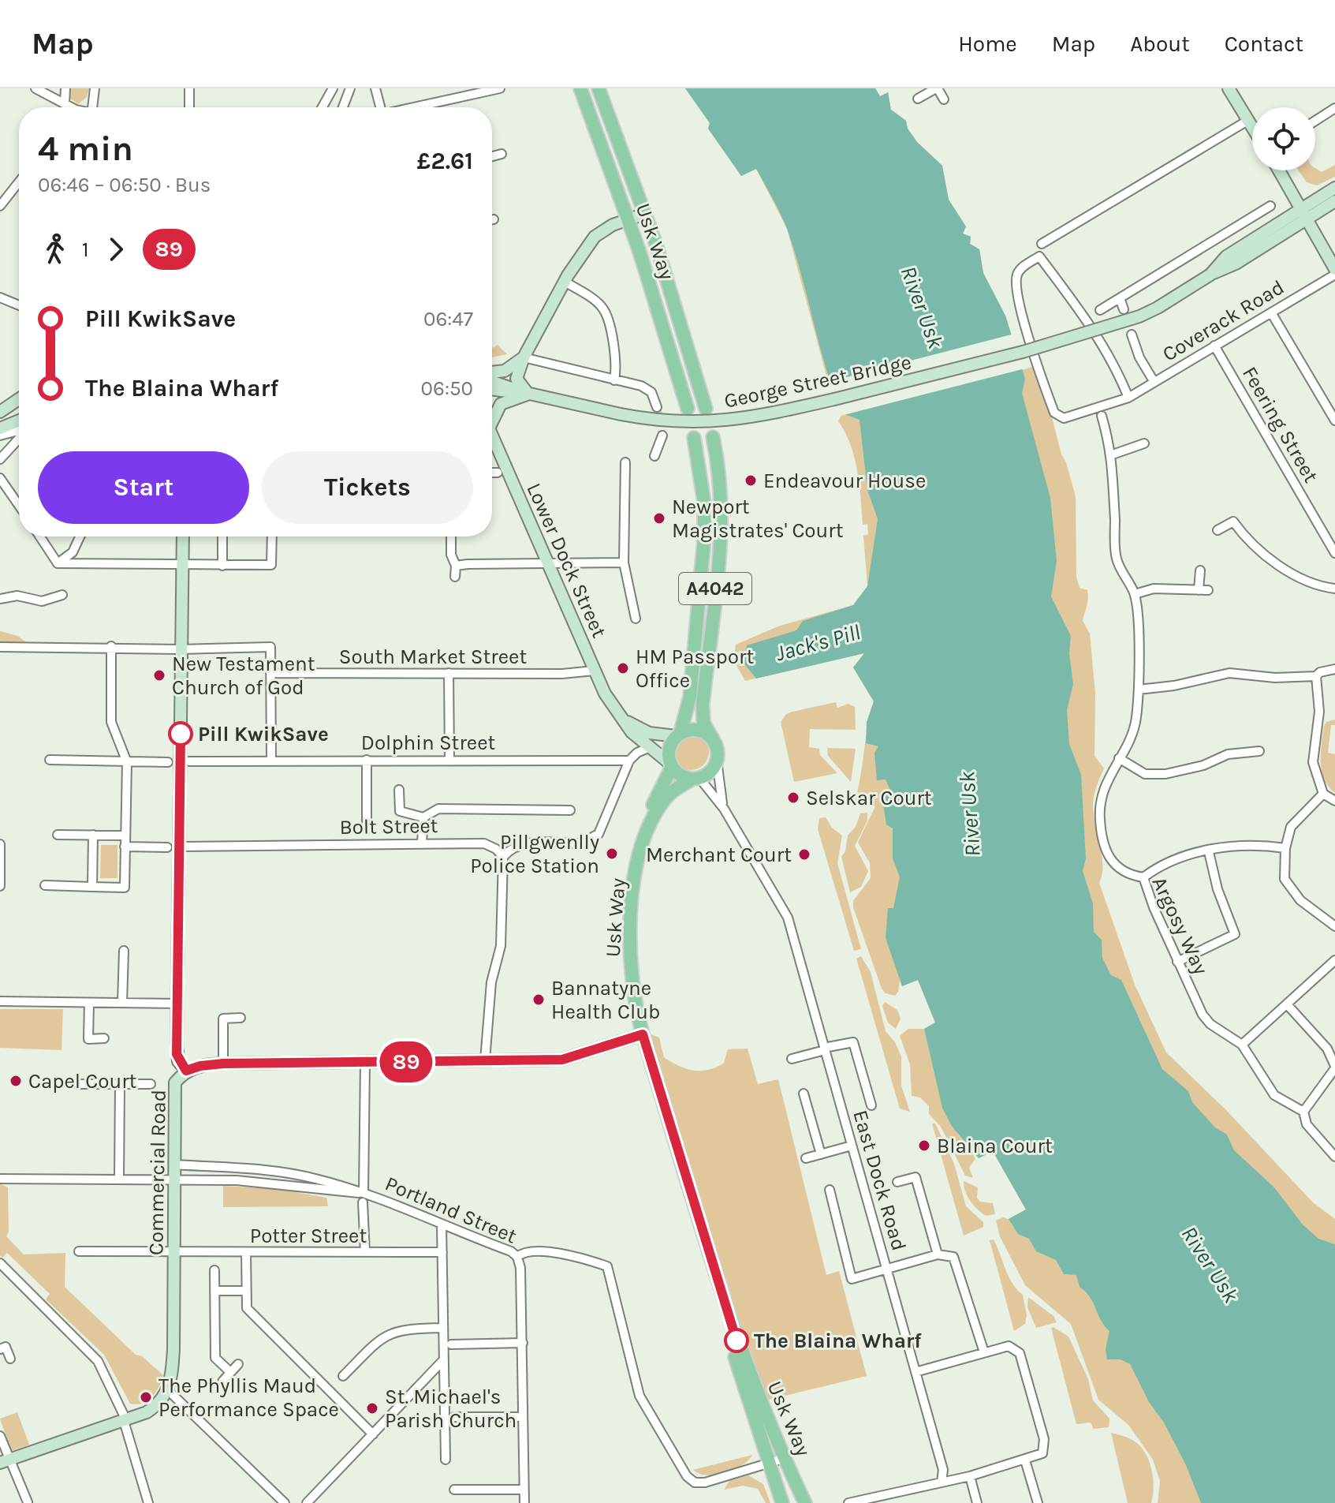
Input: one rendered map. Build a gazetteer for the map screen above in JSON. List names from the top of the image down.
{
  "streets": {
    "main road": ["Usk Way", "A4042"],
    "street": [
      "Coverack Road",
      "George Street Bridge",
      "Feering Street",
      "Lower Dock Street",
      "South Market Street",
      "Dolphin Street",
      "Bolt Street",
      "Argosy Way",
      "Commercial Road",
      "East Dock Road",
      "Portland Street",
      "Potter Street"
    ]
  },
  "crossings": [
    ["Usk Way", "Lower Dock Street"],
    ["Usk Way", "A4042"],
    ["Usk Way", "East Dock Road"],
    ["Usk Way", "Portland Street"],
    ["Coverack Road", "Feering Street"],
    ["Lower Dock Street", "A4042"],
    ["Lower Dock Street", "South Market Street"],
    ["Lower Dock Street", "East Dock Road"],
    ["A4042", "East Dock Road"],
    ["Bolt Street", "Commercial Road"],
    ["Commercial Road", "Portland Street"],
    ["Commercial Road", "Potter Street"]
  ],
  "water": ["River Usk", "Jack's Pill"],
  "places": [
    "Endeavour House",
    "Newport Magistrates' Court",
    "HM Passport Office",
    "New Testament Church of God",
    "Pill KwikSave",
    "Selskar Court",
    "Pillgwenlly Police Station",
    "Merchant Court",
    "Bannatyne Health Club",
    "Capel Court",
    "Blaina Court",
    "The Blaina Wharf",
    "The Phyllis Maud Performance Space",
    "St. Michael's Parish Church"
  ],
  "lines": ["bus line 89"],
  "page": {
    "header": "Map",
    "nav": [
      "Home",
      "Map",
      "About",
      "Contact"
    ],
    "on_map": "89",
    "heading": ["4 min", "06:46 – 06:50 · Bus", "£2.61"],
    "legs": ["1", "89"],
    "list": [
      {
        "name": "Pill KwikSave",
        "value": "06:47"
      },
      {
        "name": "The Blaina Wharf",
        "value": "06:50"
      }
    ],
    "buttons": ["Start", "Tickets"]
  }
}
